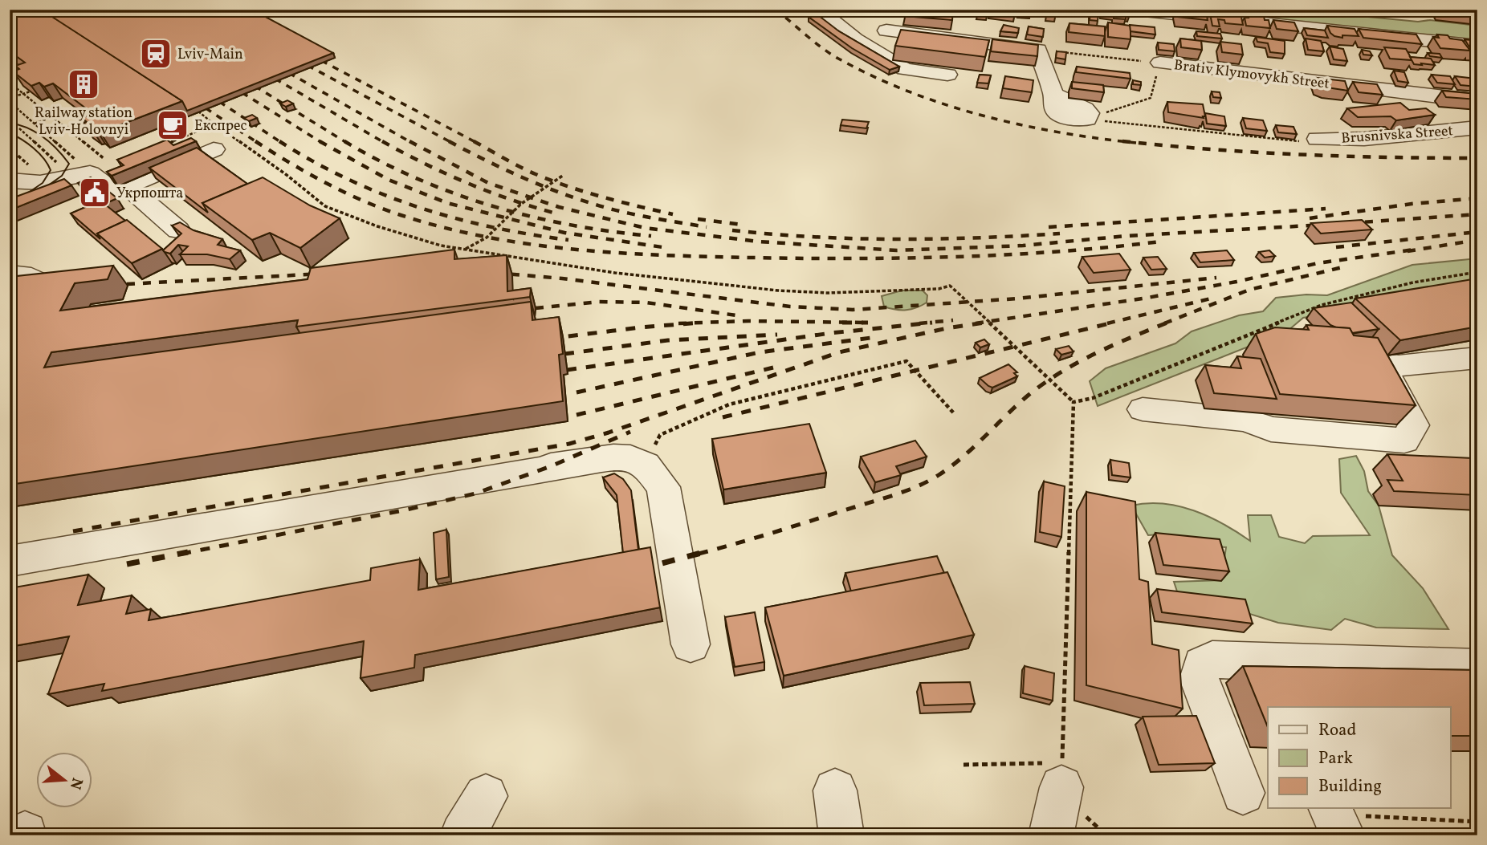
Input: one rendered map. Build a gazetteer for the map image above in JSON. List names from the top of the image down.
{
  "streets": {
    "street": ["Brativ Klymovykh Street", "Brusnivska Street"]
  },
  "places": {
    "station": ["Lviv-Main"],
    "building": ["Railway station Lviv-Holovnyi"],
    "cafe": ["Експрес"],
    "public building": ["Укрпошта"]
  },
  "legend": ["Road", "Park", "Building"],
  "north": "right"
}
